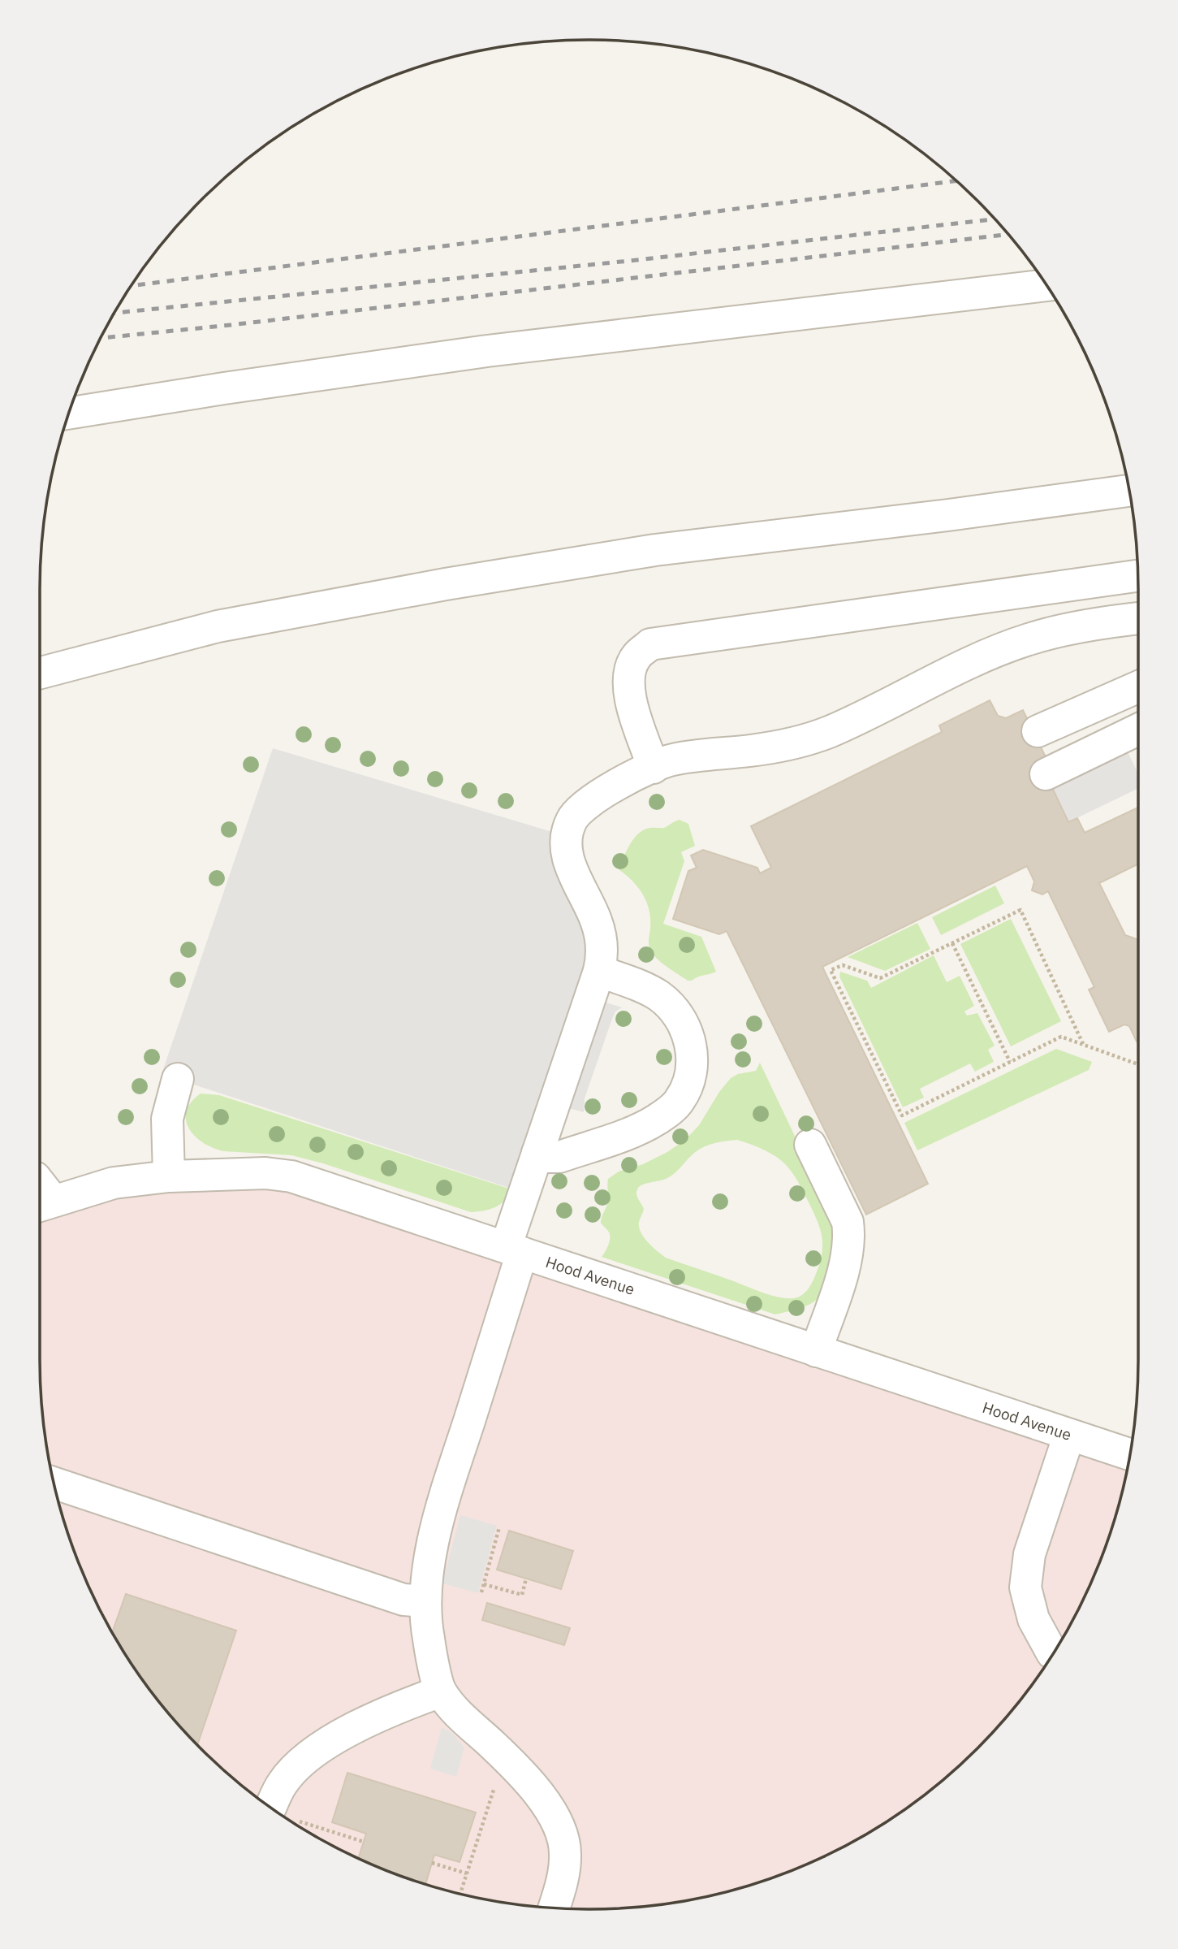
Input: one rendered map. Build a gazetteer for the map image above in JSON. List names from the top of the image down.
{
  "streets": {
    "street": ["Hood Avenue"]
  }
}
